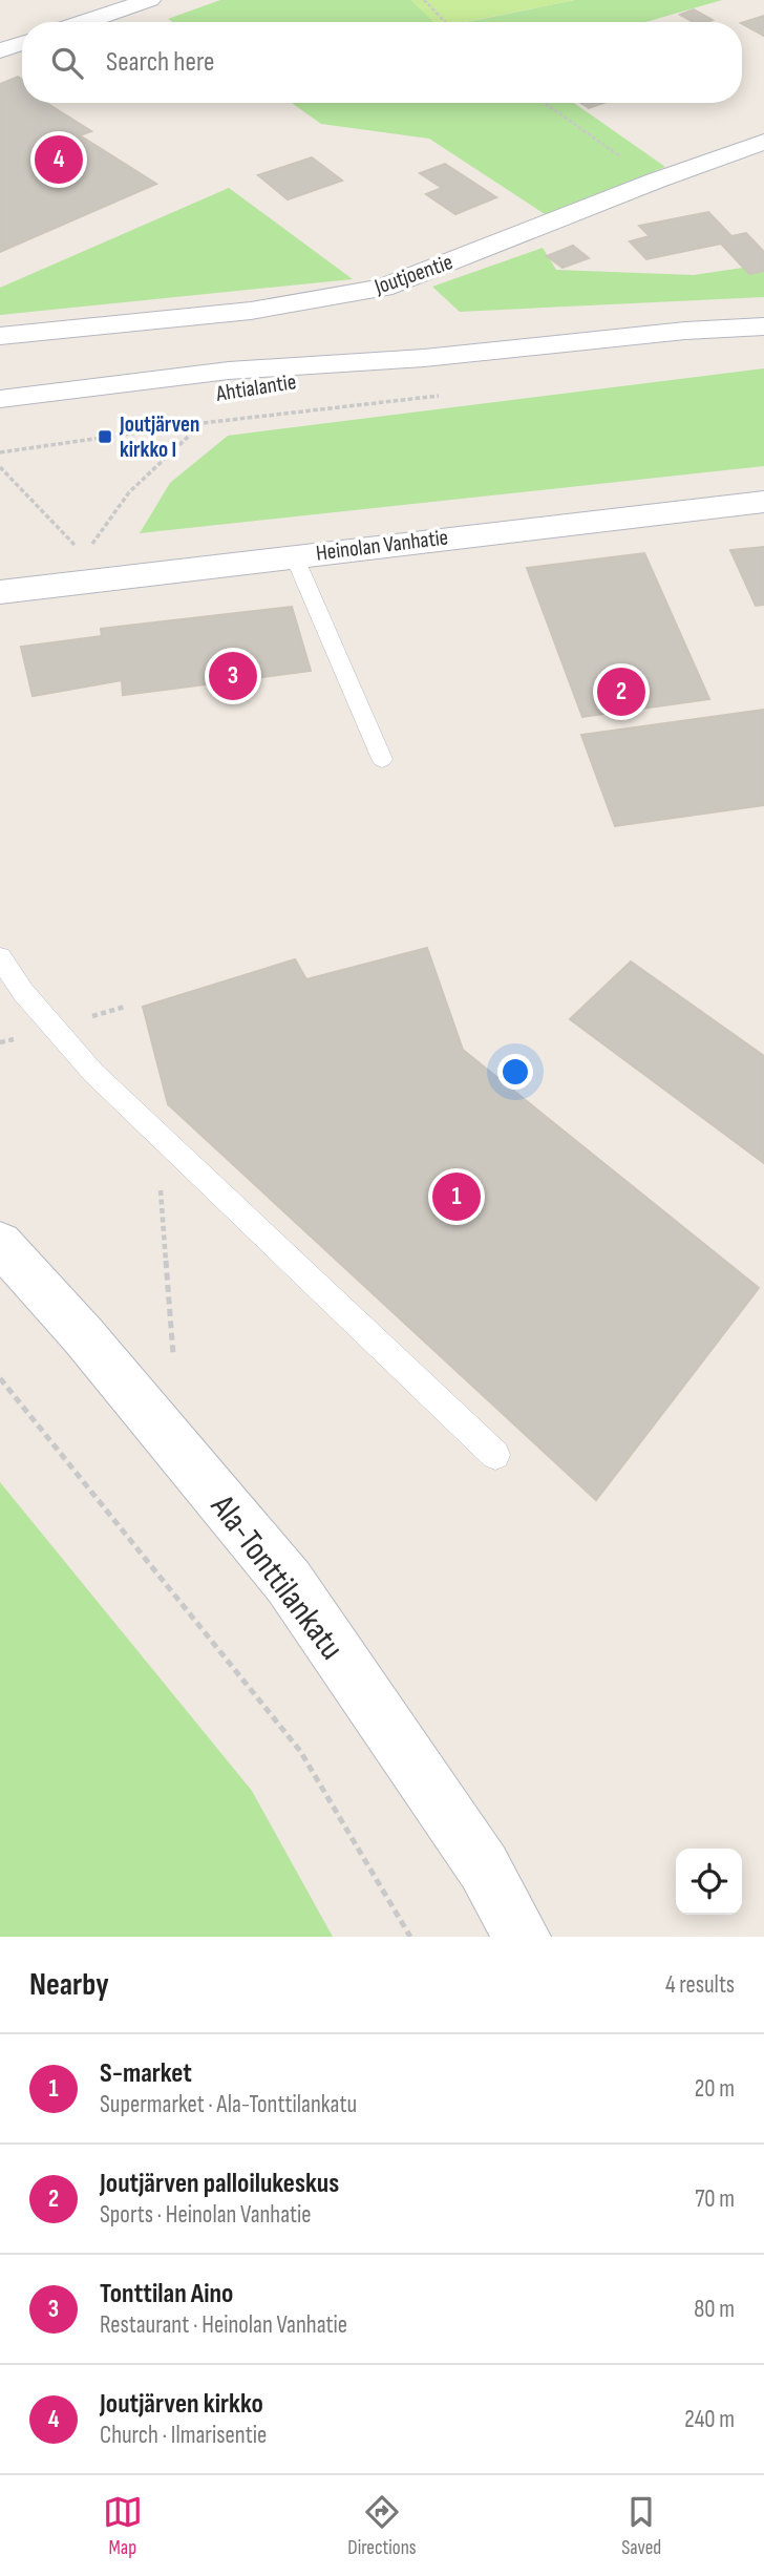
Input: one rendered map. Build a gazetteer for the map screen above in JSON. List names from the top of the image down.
{
  "streets": {
    "street": [
      "Joutjoentie",
      "Ahtialantie",
      "Heinolan Vanhatie",
      "Ala-Tonttilankatu"
    ]
  },
  "places": {
    "transit": ["Joutjärven kirkko I"]
  },
  "page": {
    "search": "Search here",
    "pins": [
      "4",
      "3",
      "2",
      "1"
    ],
    "heading": ["Nearby", "4 results"],
    "list": [
      {
        "mark": "1",
        "name": "S-market",
        "note": "Supermarket · Ala-Tonttilankatu",
        "value": "20 m"
      },
      {
        "mark": "2",
        "name": "Joutjärven palloilukeskus",
        "note": "Sports · Heinolan Vanhatie",
        "value": "70 m"
      },
      {
        "mark": "3",
        "name": "Tonttilan Aino",
        "note": "Restaurant · Heinolan Vanhatie",
        "value": "80 m"
      },
      {
        "mark": "4",
        "name": "Joutjärven kirkko",
        "note": "Church · Ilmarisentie",
        "value": "240 m"
      }
    ],
    "nav": ["Map", "Directions", "Saved"]
  }
}
